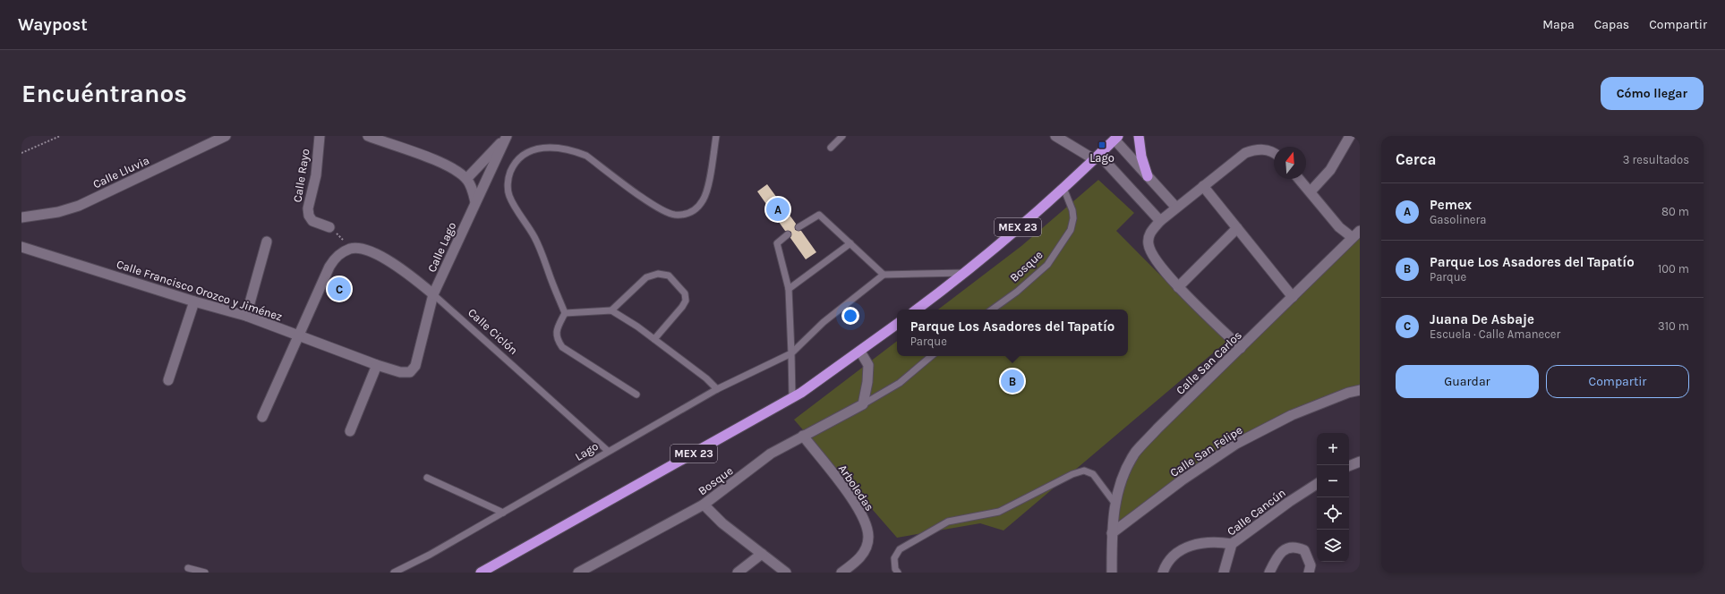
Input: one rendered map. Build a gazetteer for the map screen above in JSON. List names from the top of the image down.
{
  "streets": {
    "highway": ["MEX 23"],
    "street": [
      "Calle Lluvia",
      "Calle Rayo",
      "Calle Lago",
      "Bosque",
      "Calle Francisco Orozco y Jiménez",
      "Calle Ciclón",
      "Calle San Carlos",
      "Calle San Felipe",
      "Arboledas",
      "Calle Cancún"
    ],
    "lane": ["Lago"]
  },
  "crossings": [
    ["MEX 23", "Bosque"],
    ["Calle Lago", "Calle Francisco Orozco y Jiménez"],
    ["Calle Lago", "Calle Ciclón"],
    ["Bosque", "Arboledas"],
    ["Calle Ciclón", "Lago"],
    ["Calle San Carlos", "Calle San Felipe"]
  ],
  "places": {
    "transit": ["Lago"]
  },
  "north": "top",
  "page": {
    "header": "Waypost",
    "nav": ["Mapa", "Capas", "Compartir"],
    "buttons": [
      "Cómo llegar",
      ["Guardar", "Compartir"]
    ],
    "title": "Encuéntranos",
    "heading": ["Cerca", "3 resultados"],
    "list": [
      {
        "mark": "A",
        "name": "Pemex",
        "note": "Gasolinera",
        "value": "80 m"
      },
      {
        "mark": "B",
        "name": "Parque Los Asadores del Tapatío",
        "note": "Parque",
        "value": "100 m"
      },
      {
        "mark": "C",
        "name": "Juana De Asbaje",
        "note": "Escuela · Calle Amanecer",
        "value": "310 m"
      }
    ],
    "pins": ["A", "C", "B"],
    "popup": ["Parque Los Asadores del Tapatío", "Parque"],
    "map_buttons": ["+", "−"]
  }
}
